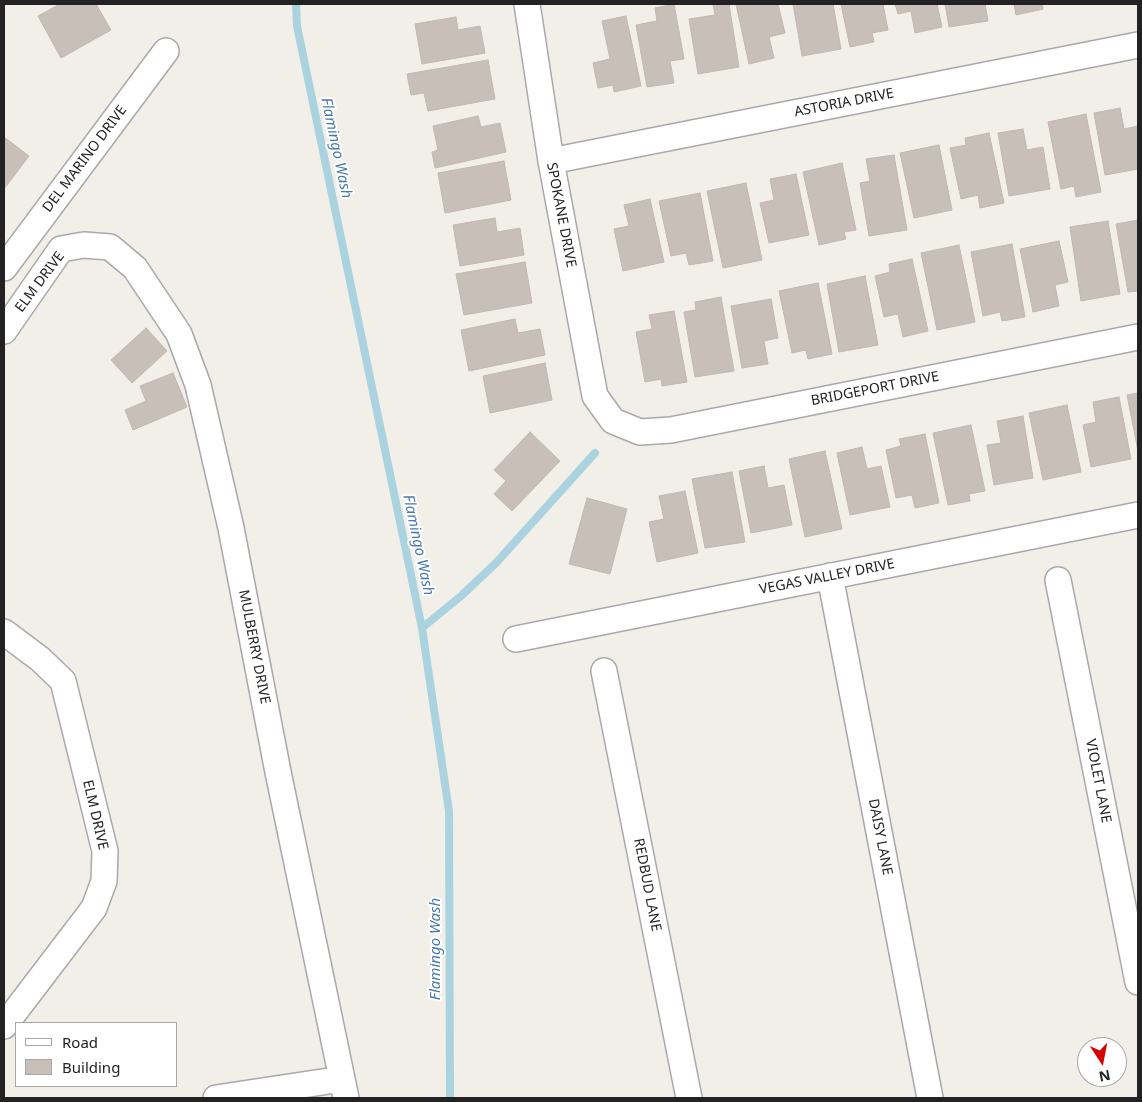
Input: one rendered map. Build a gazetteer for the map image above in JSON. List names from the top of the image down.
{
  "streets": {
    "street": [
      "ASTORIA DRIVE",
      "DEL MARINO DRIVE",
      "SPOKANE DRIVE",
      "ELM DRIVE",
      "BRIDGEPORT DRIVE",
      "VEGAS VALLEY DRIVE",
      "MULBERRY DRIVE",
      "VIOLET LANE",
      "DAISY LANE",
      "REDBUD LANE"
    ]
  },
  "crossings": [
    ["ASTORIA DRIVE", "SPOKANE DRIVE"],
    ["SPOKANE DRIVE", "BRIDGEPORT DRIVE"],
    ["ELM DRIVE", "MULBERRY DRIVE"],
    ["VEGAS VALLEY DRIVE", "DAISY LANE"]
  ],
  "water": ["Flamingo Wash"],
  "legend": ["Road", "Building"],
  "north": "bottom"
}
